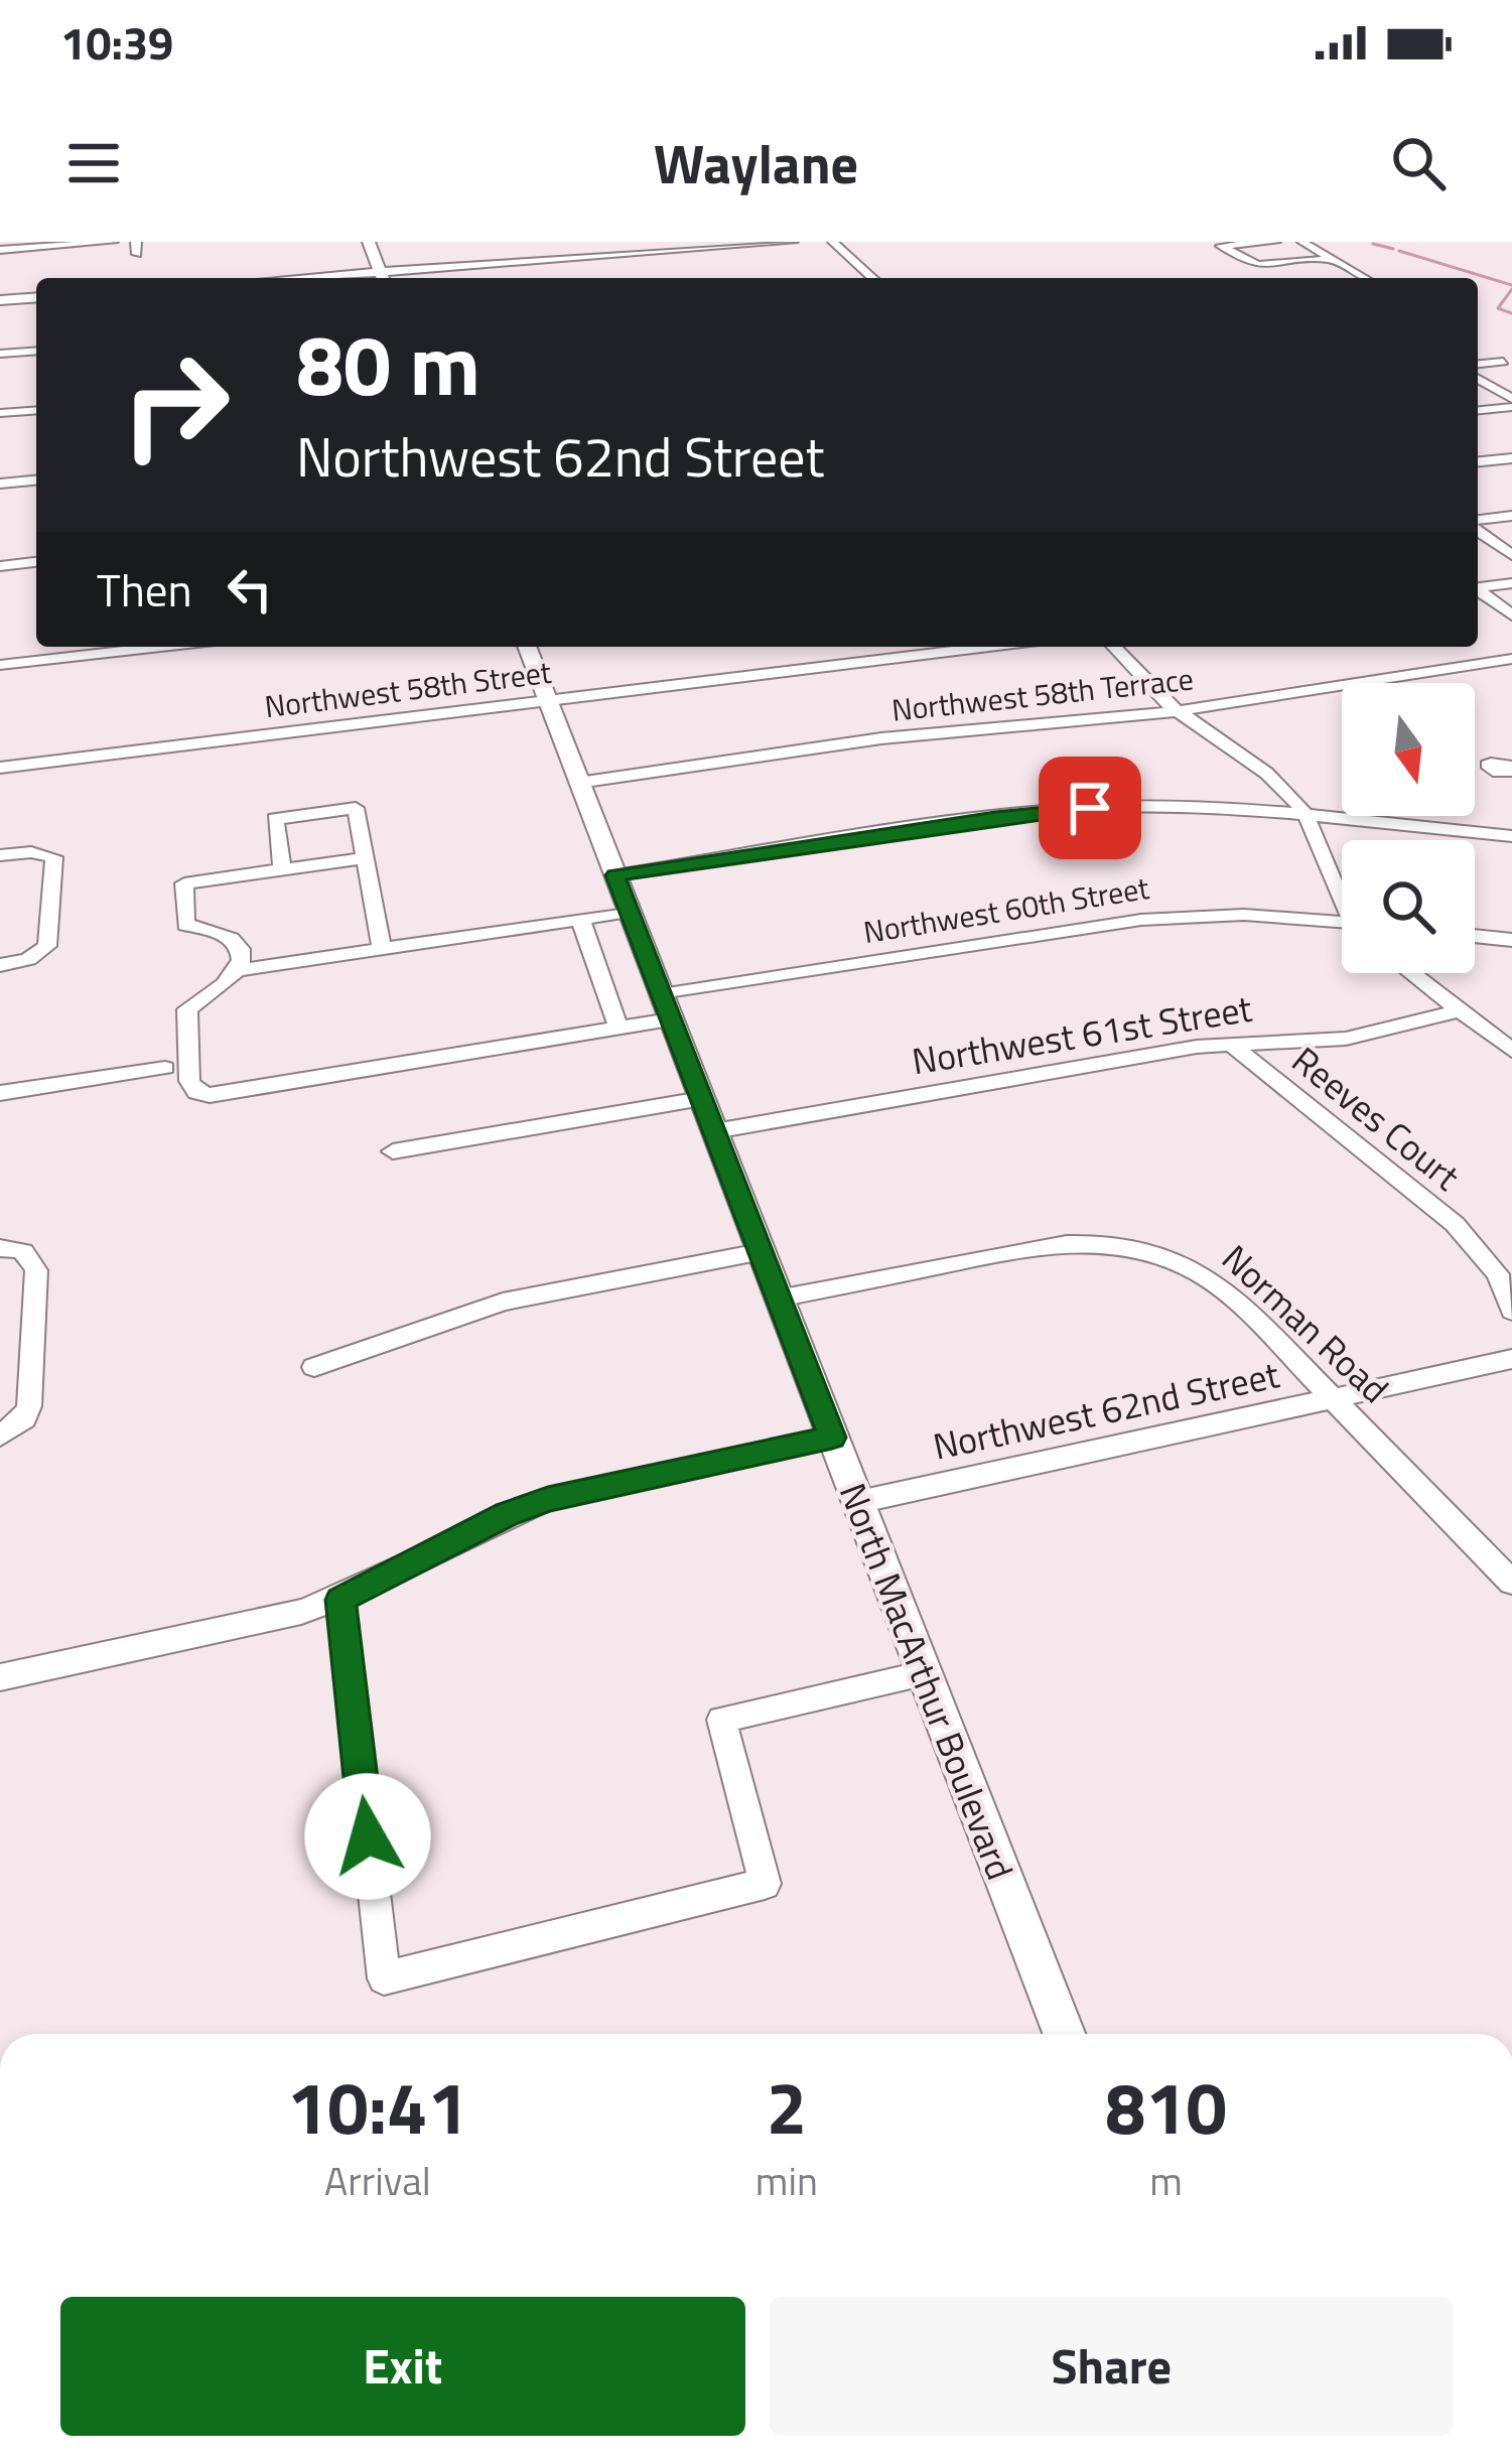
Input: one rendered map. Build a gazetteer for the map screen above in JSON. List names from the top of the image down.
{
  "streets": {
    "main road": ["North MacArthur Boulevard"],
    "street": [
      "Northwest 58th Street",
      "Northwest 58th Terrace",
      "Northwest 60th Street",
      "Northwest 61st Street",
      "Reeves Court",
      "Norman Road",
      "Northwest 62nd Street"
    ]
  },
  "crossings": [
    ["Northwest 58th Street", "North MacArthur Boulevard"],
    ["Northwest 58th Terrace", "North MacArthur Boulevard"],
    ["Northwest 60th Street", "North MacArthur Boulevard"],
    ["Northwest 61st Street", "Reeves Court"],
    ["Northwest 61st Street", "North MacArthur Boulevard"],
    ["Norman Road", "Northwest 62nd Street"],
    ["Norman Road", "North MacArthur Boulevard"],
    ["Northwest 62nd Street", "North MacArthur Boulevard"]
  ],
  "north": "bottom",
  "page": {
    "status": "10:39",
    "header": "Waylane",
    "turn": ["80 m", "Northwest 62nd Street"],
    "then": "Then",
    "eta": [
      "10:41",
      "Arrival",
      "2",
      "min",
      "810",
      "m"
    ],
    "buttons": ["Exit", "Share"]
  }
}
